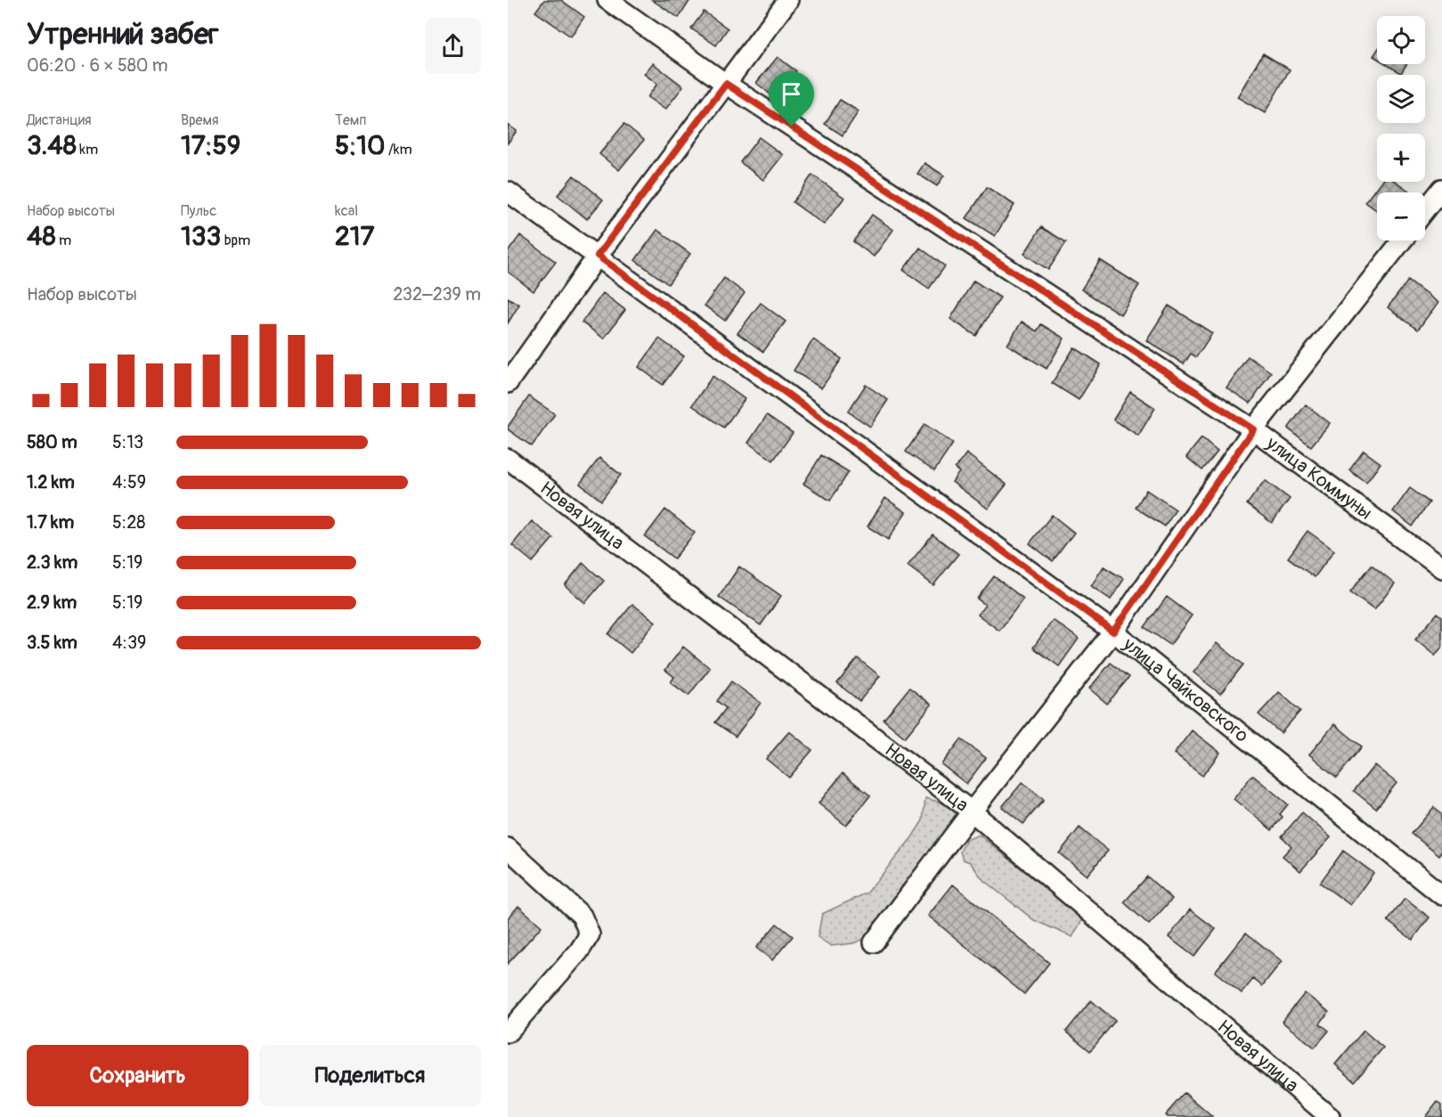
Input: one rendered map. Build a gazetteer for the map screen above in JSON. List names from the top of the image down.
{
  "streets": {
    "street": ["улица Коммуны", "Новая улица", "улица Чайковского"]
  },
  "page": {
    "heading": ["Утренний забег", "06:20 · 6 × 580 m"],
    "map_buttons": ["+", "−"],
    "stats": [
      ["Дистанция", "3.48 km"],
      ["Время", "17:59"],
      ["Темп", "5:10 /km"],
      ["Набор высоты", "48 m"],
      ["Пульс", "133 bpm"],
      ["kcal", "217"]
    ],
    "chart": ["Набор высоты", "232–239 m"],
    "list": [
      {
        "name": "580 m",
        "note": "5:13"
      },
      {
        "name": "1.2 km",
        "note": "4:59"
      },
      {
        "name": "1.7 km",
        "note": "5:28"
      },
      {
        "name": "2.3 km",
        "note": "5:19"
      },
      {
        "name": "2.9 km",
        "note": "5:19"
      },
      {
        "name": "3.5 km",
        "note": "4:39"
      }
    ],
    "buttons": ["Сохранить", "Поделиться"]
  }
}
